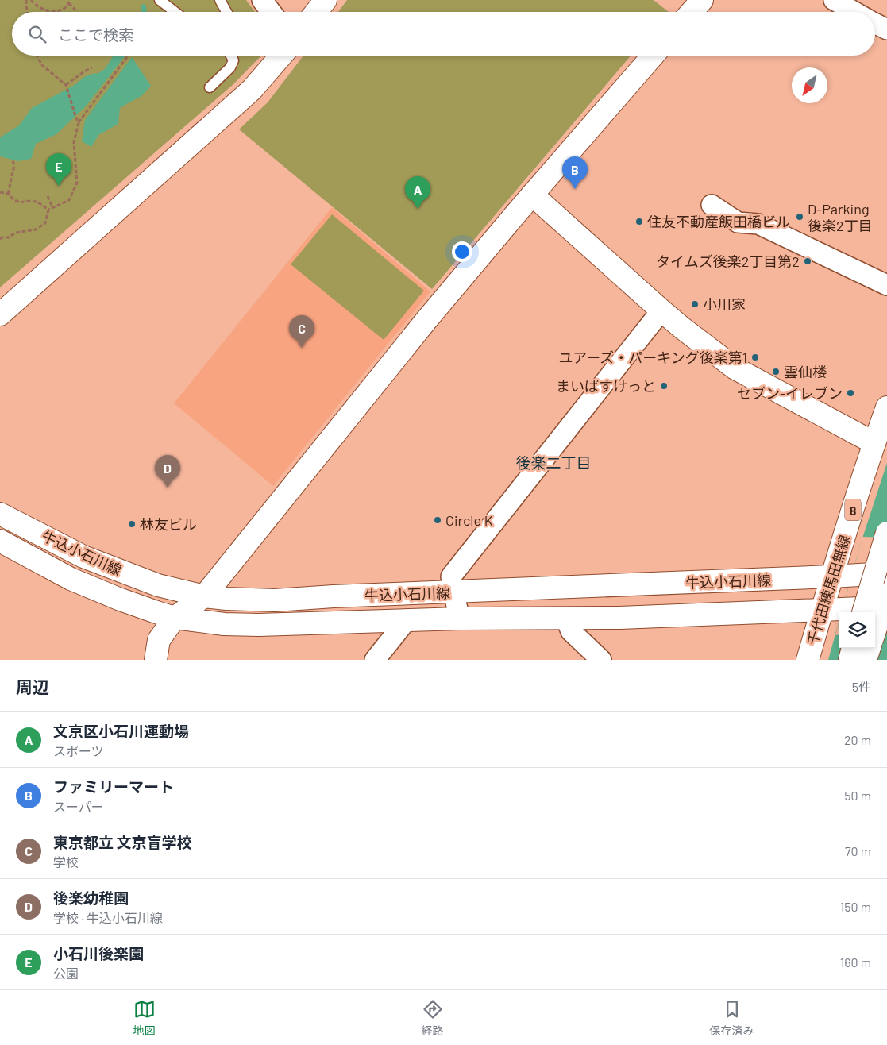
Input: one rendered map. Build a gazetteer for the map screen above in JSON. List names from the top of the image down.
{
  "streets": {
    "main road": ["8", "牛込小石川線", "千代田練馬田無線"]
  },
  "crossings": [
    ["牛込小石川線", "千代田練馬田無線"]
  ],
  "districts": ["後楽二丁目"],
  "places": [
    "D-Parking 後楽2丁目",
    "住友不動産飯田橋ビル",
    "タイムズ後楽2丁目第2",
    "小川家",
    "ユアーズ・パーキング後楽第1",
    "雲仙楼",
    "まいばすけっと",
    "セブン-イレブン",
    "Circle K",
    "林友ビル"
  ],
  "north": "bottom left",
  "page": {
    "search": "ここで検索",
    "pins": [
      "E",
      "B",
      "A",
      "C",
      "D"
    ],
    "heading": ["周辺", "5件"],
    "list": [
      {
        "mark": "A",
        "name": "文京区小石川運動場",
        "note": "スポーツ",
        "value": "20 m"
      },
      {
        "mark": "B",
        "name": "ファミリーマート",
        "note": "スーパー",
        "value": "50 m"
      },
      {
        "mark": "C",
        "name": "東京都立 文京盲学校",
        "note": "学校",
        "value": "70 m"
      },
      {
        "mark": "D",
        "name": "後楽幼稚園",
        "note": "学校 · 牛込小石川線",
        "value": "150 m"
      },
      {
        "mark": "E",
        "name": "小石川後楽園",
        "note": "公園",
        "value": "160 m"
      }
    ],
    "nav": ["地図", "経路", "保存済み"]
  }
}
